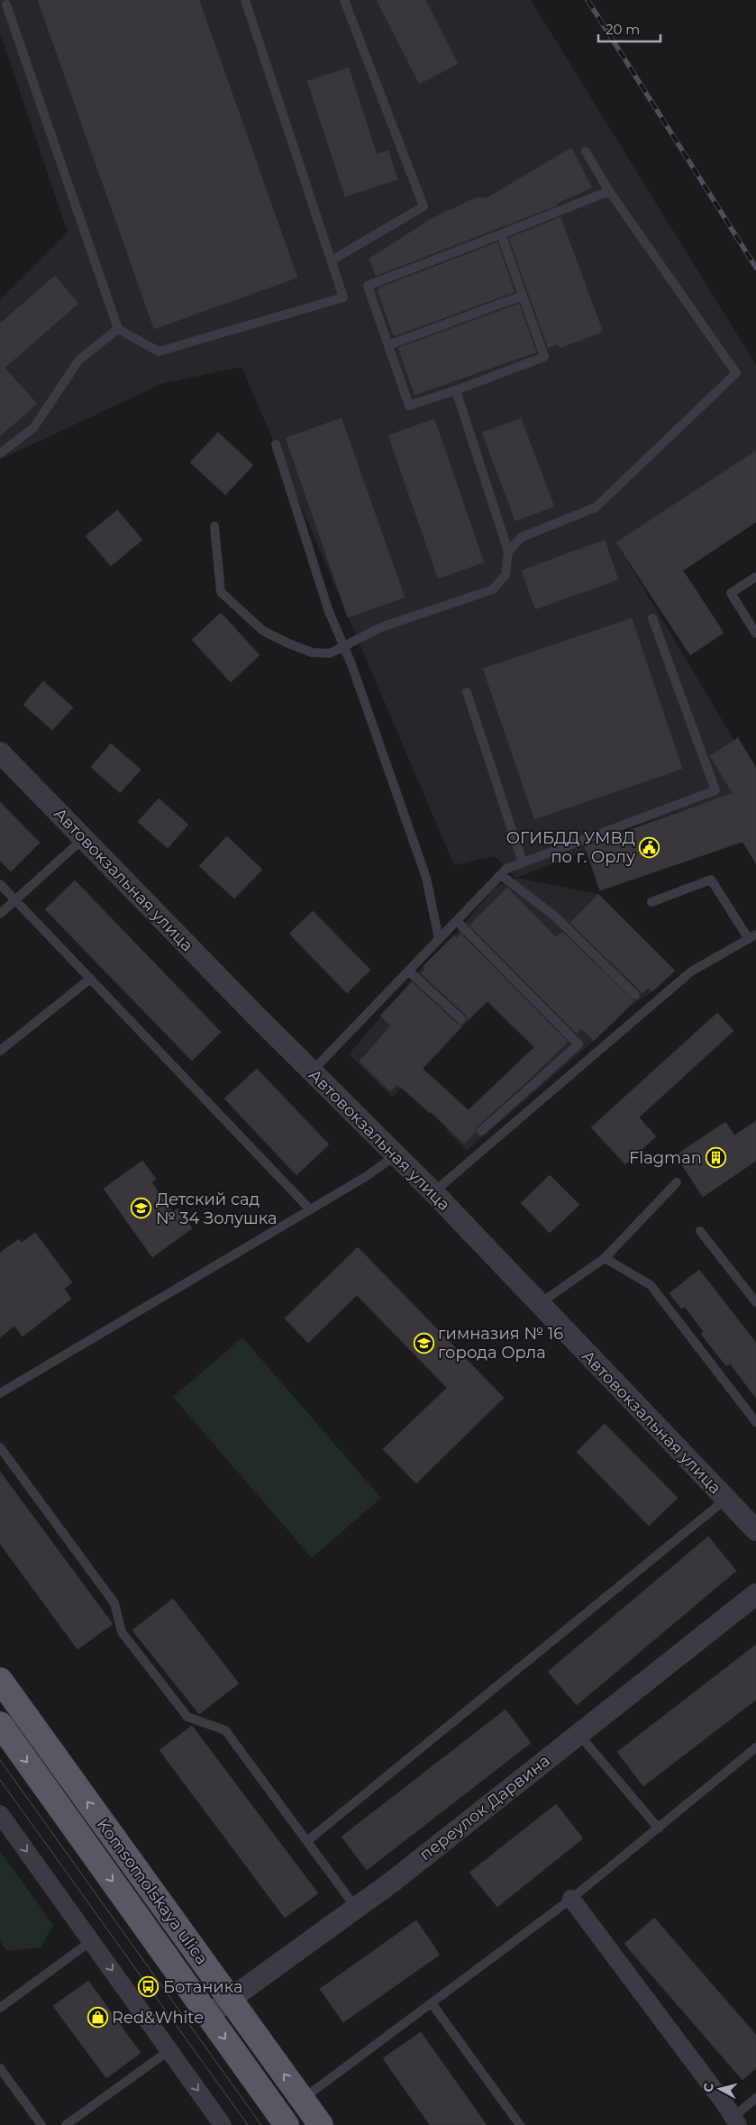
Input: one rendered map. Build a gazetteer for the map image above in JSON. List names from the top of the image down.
{
  "streets": {
    "main road": ["Komsomolskaya ulica"],
    "street": ["Автовокзальная улица", "переулок Дарвина"]
  },
  "crossings": [
    ["переулок Дарвина", "Komsomolskaya ulica"]
  ],
  "places": {
    "public building": ["ОГИБДД УМВД по г. Орлу"],
    "building": ["Flagman"],
    "school or university": ["Детский сад № 34 Золушка", "гимназия № 16 города Орла"],
    "bus stop": ["Ботаника"],
    "shop": ["Red&White"]
  },
  "scale_bar": "20 m",
  "north": "left"
}
